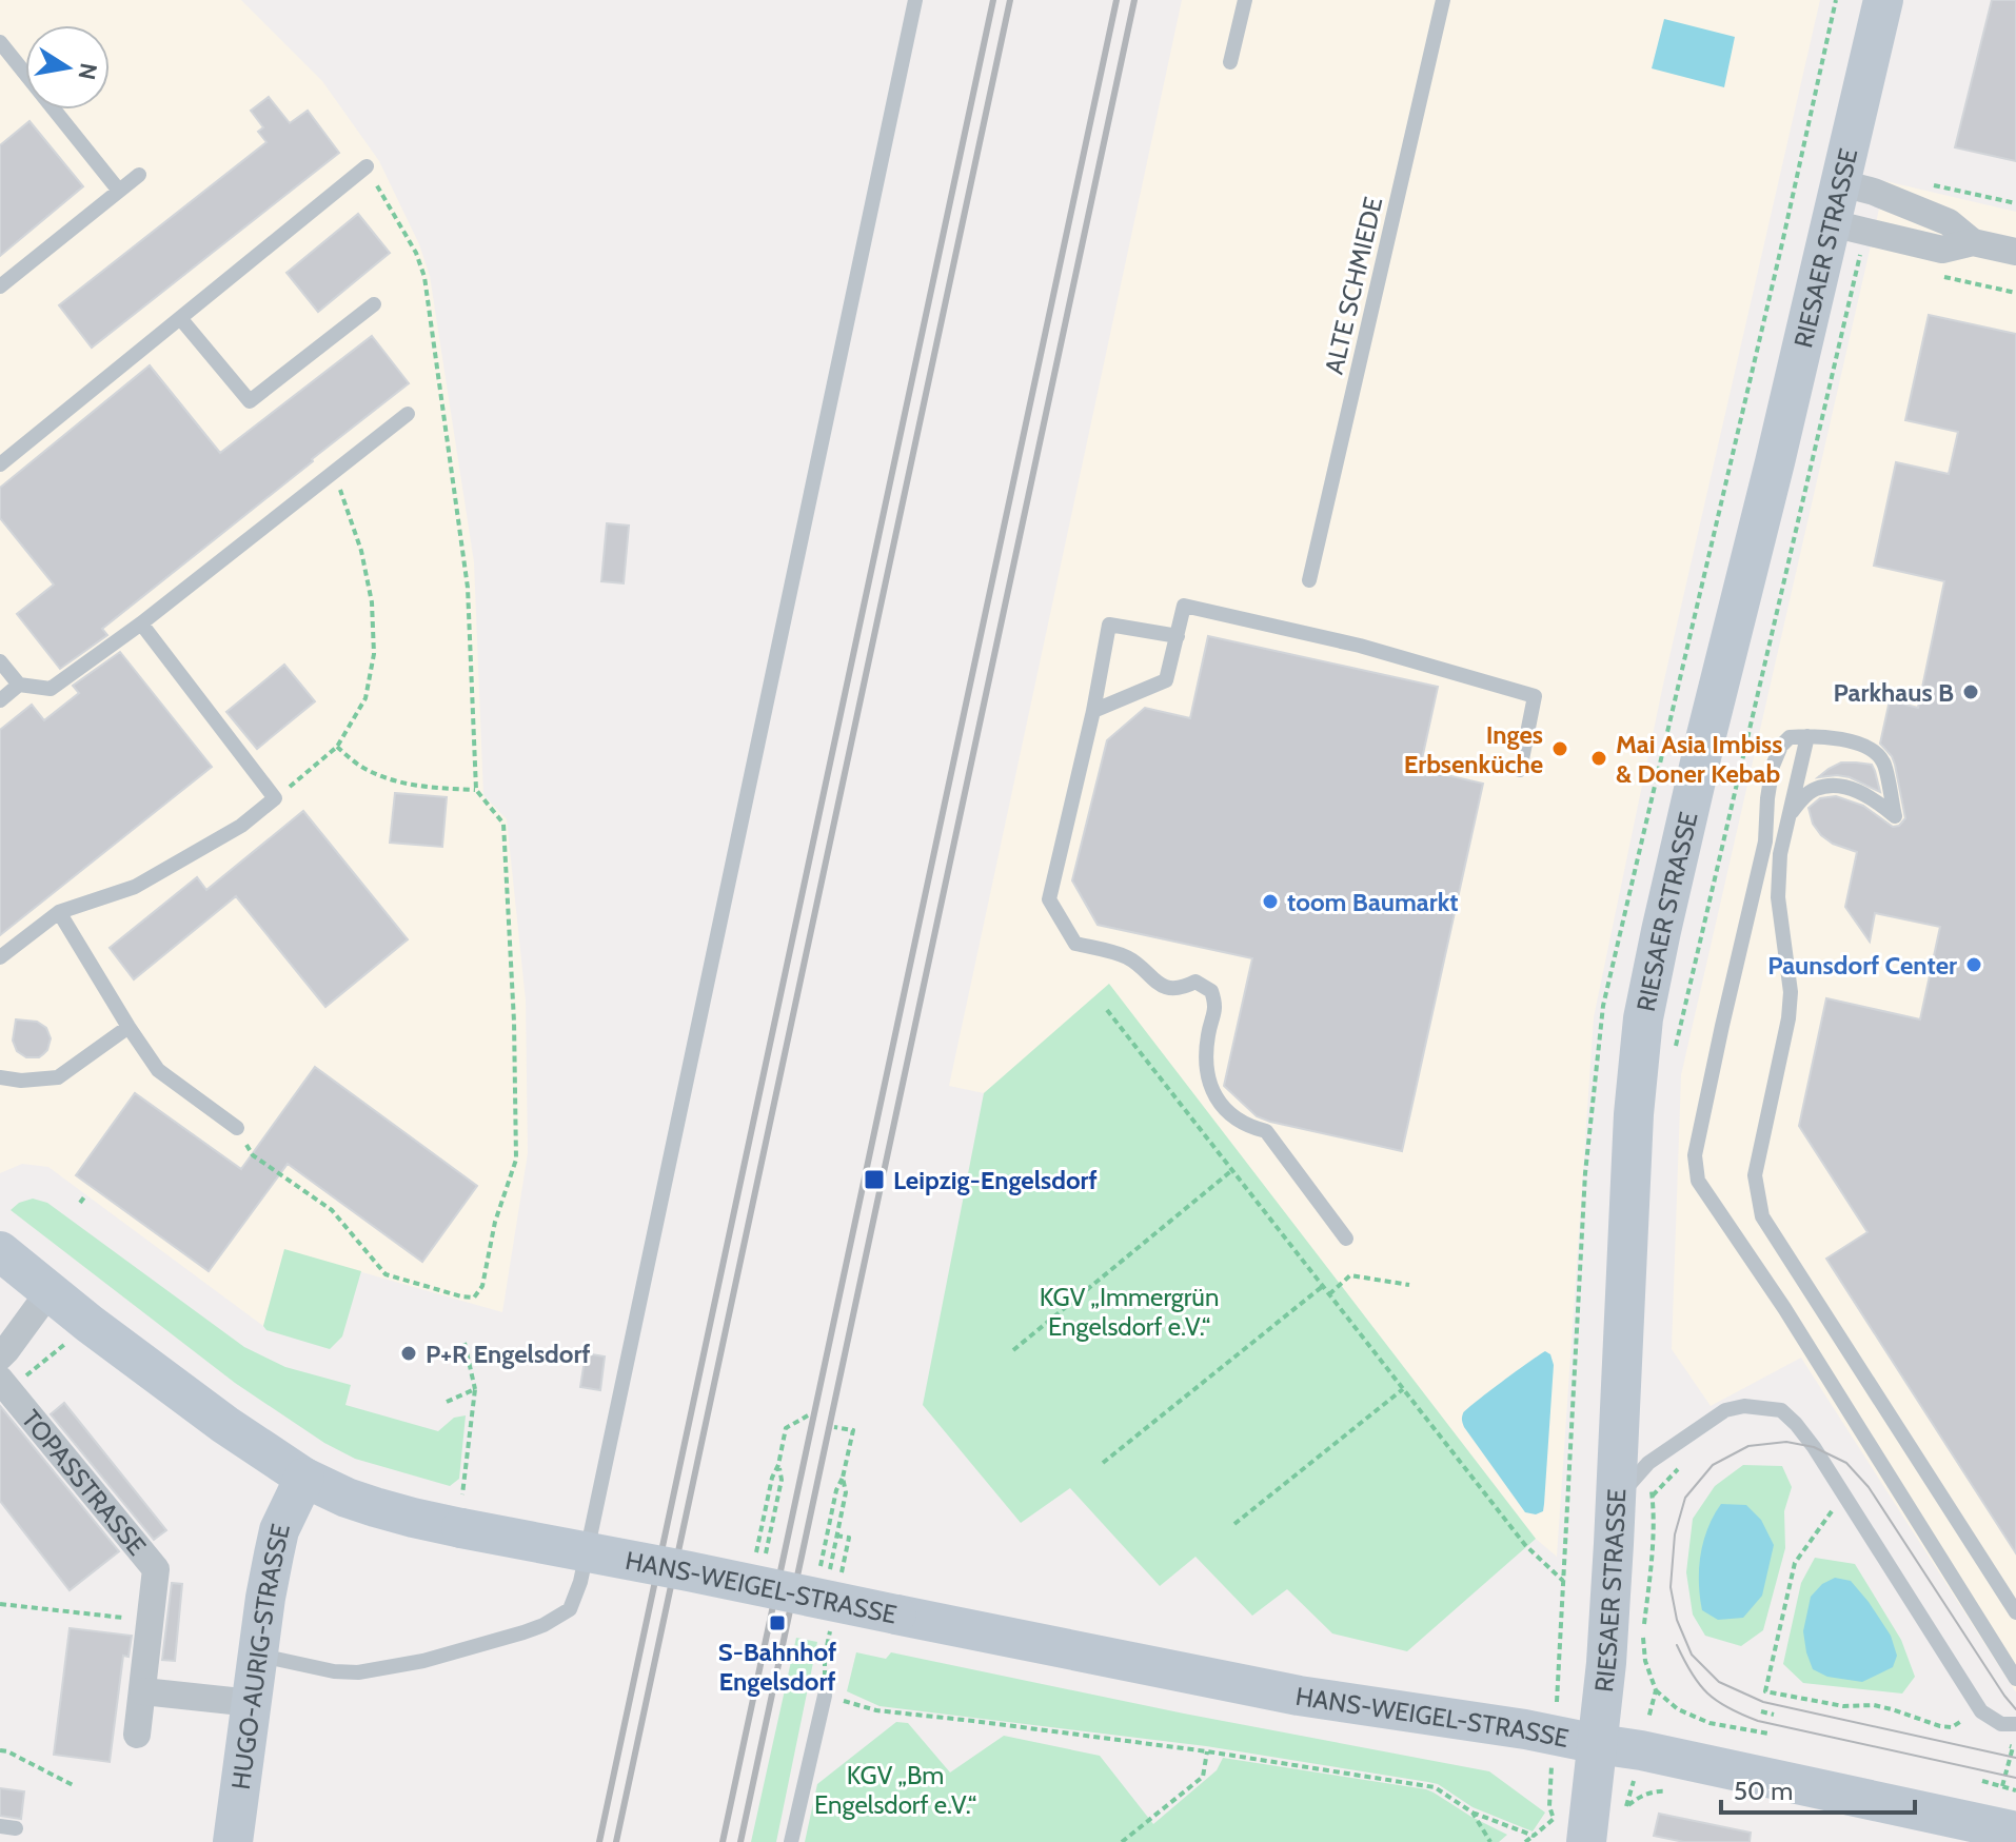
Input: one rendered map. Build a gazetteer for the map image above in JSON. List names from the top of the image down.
{
  "streets": {
    "main road": ["RIESAER STRASSE", "HANS-WEIGEL-STRASSE", "HUGO-AURIG-STRASSE"],
    "street": ["TOPASSTRASSE"],
    "lane": ["ALTE SCHMIEDE"]
  },
  "crossings": [
    ["RIESAER STRASSE", "HANS-WEIGEL-STRASSE"],
    ["HANS-WEIGEL-STRASSE", "HUGO-AURIG-STRASSE"]
  ],
  "parks": ["KGV „Immergrün Engelsdorf e.V.“", "KGV „Bm Engelsdorf e.V.“"],
  "places": {
    "other": [
      "Parkhaus B",
      "Inges Erbsenküche",
      "Mai Asia Imbiss & Doner Kebab",
      "toom Baumarkt",
      "Paunsdorf Center",
      "P+R Engelsdorf"
    ],
    "transit": ["Leipzig-Engelsdorf", "S-Bahnhof Engelsdorf"]
  },
  "scale_bar": "50 m",
  "north": "right"
}
